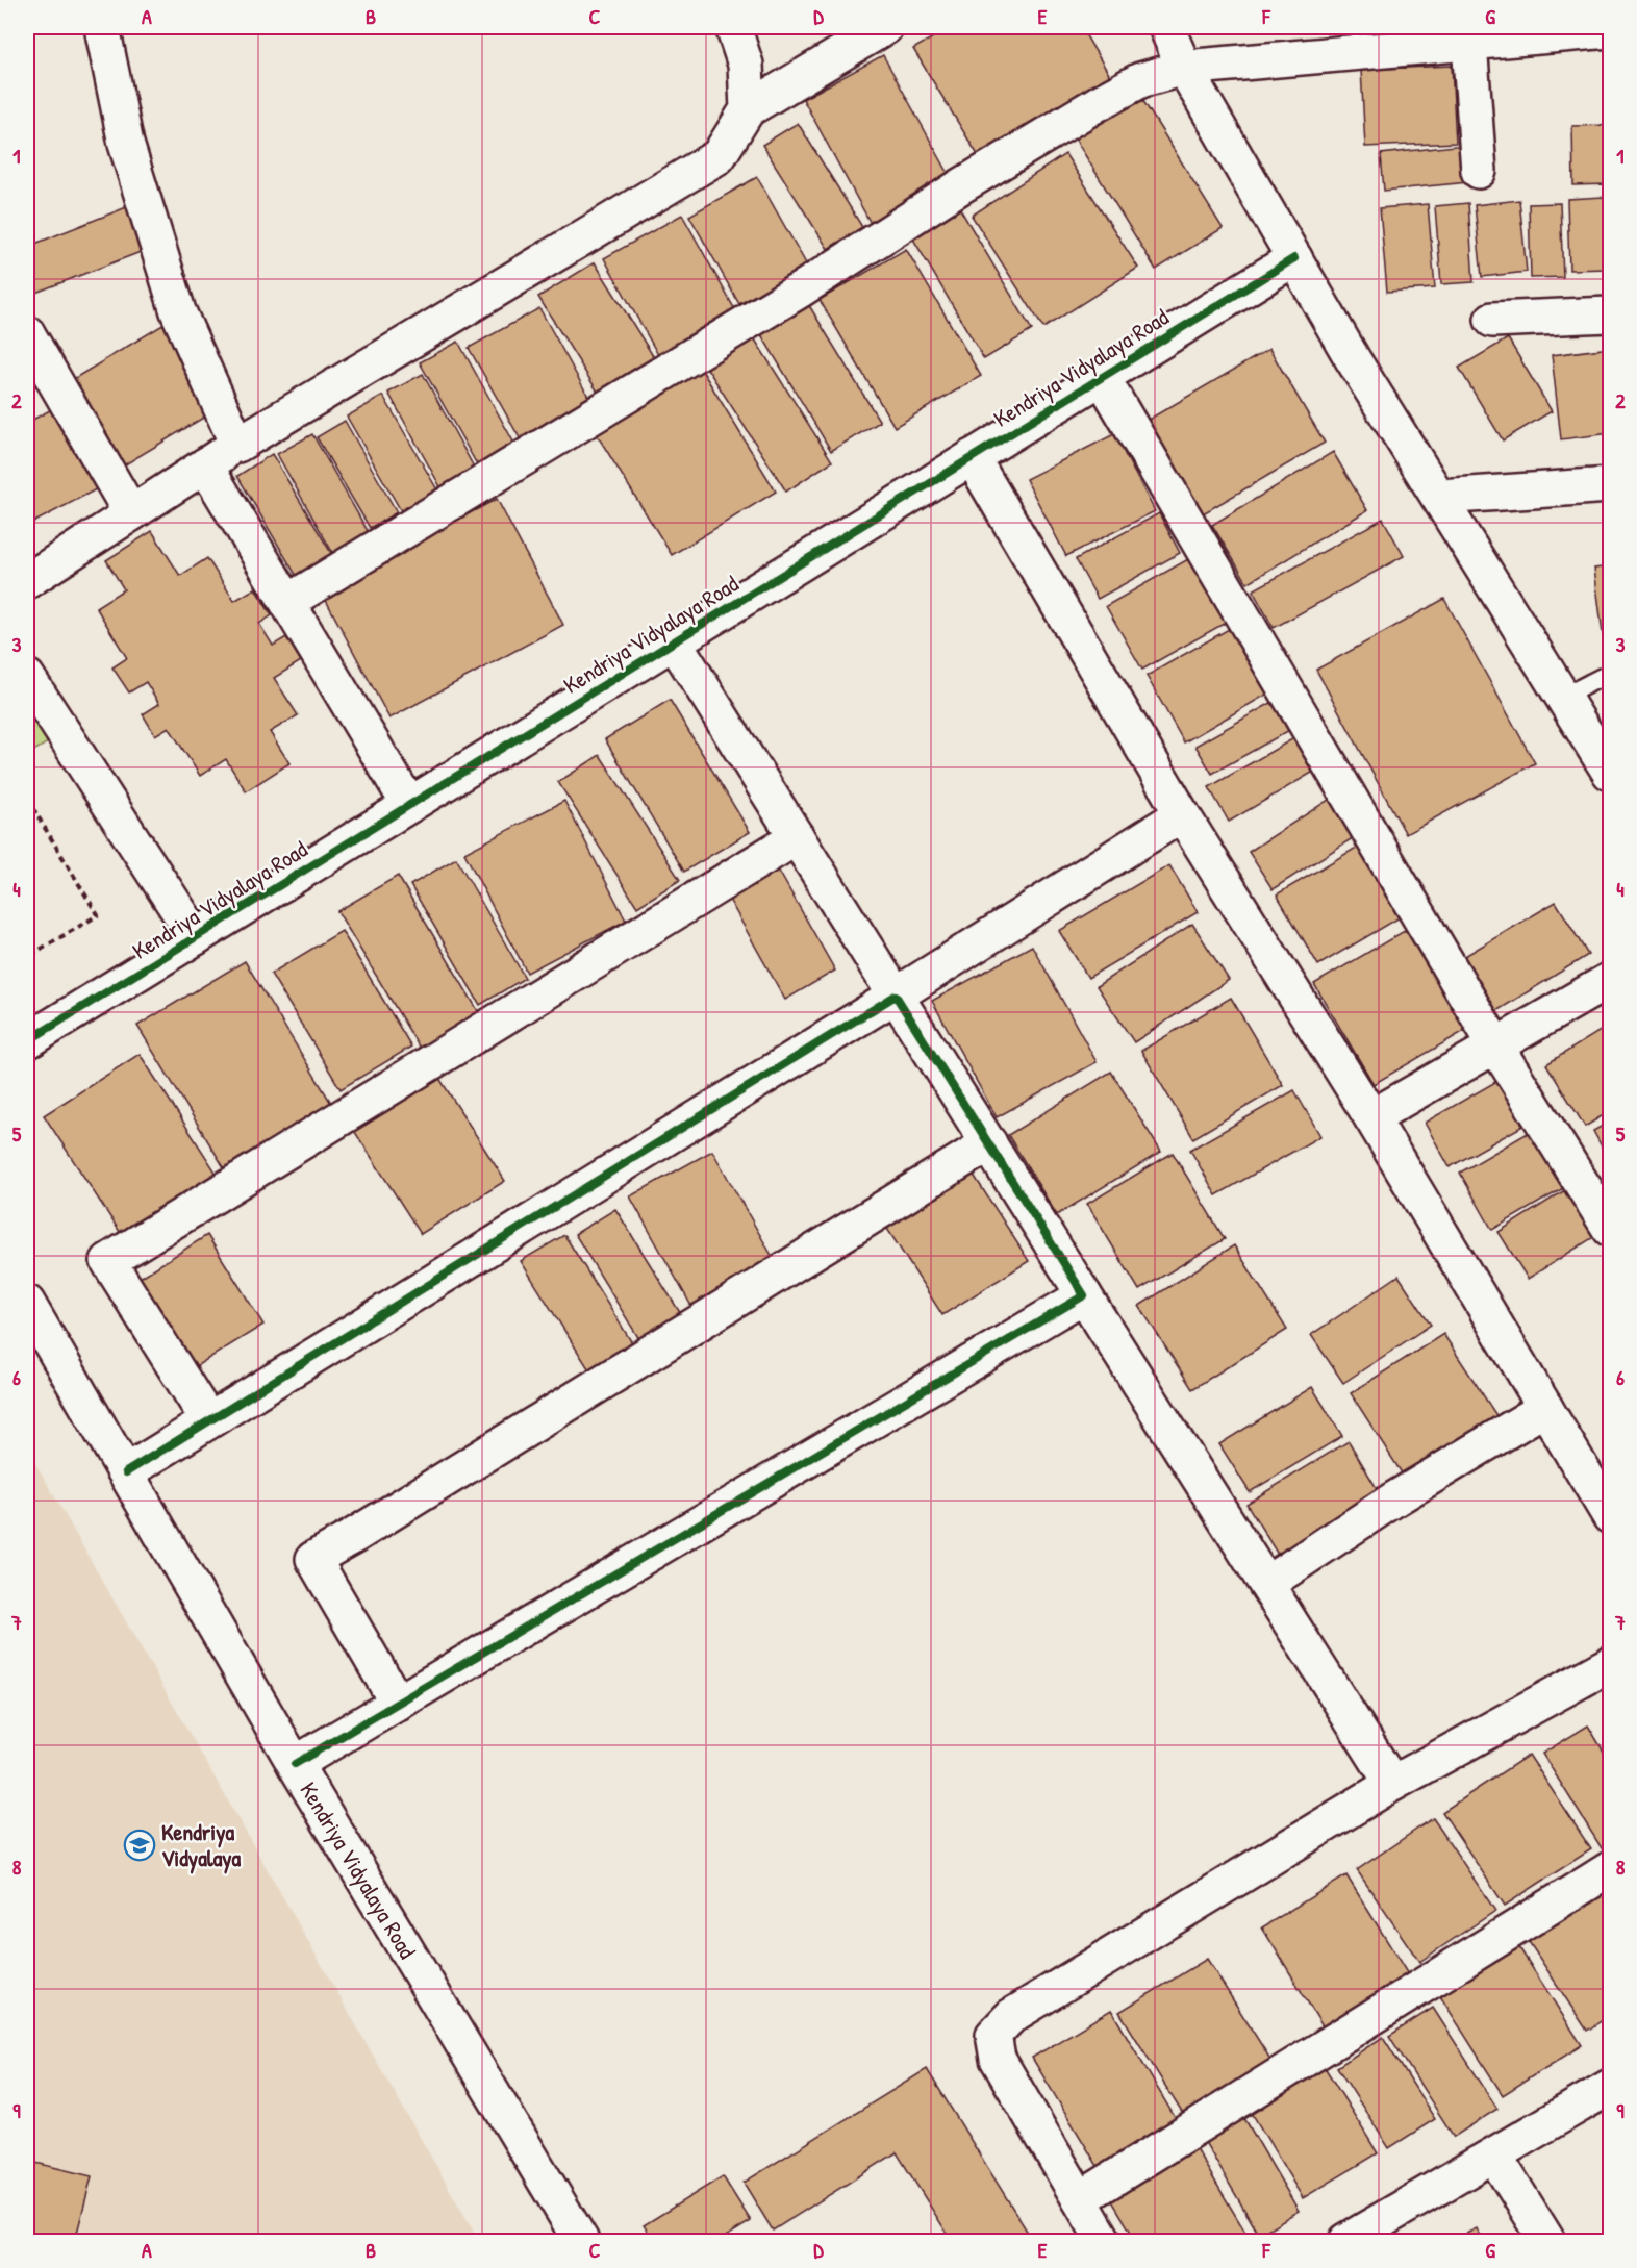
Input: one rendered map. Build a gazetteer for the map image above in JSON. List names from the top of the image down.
{
  "streets": {
    "street": ["Kendriya Vidyalaya Road"]
  },
  "places": {
    "school or university": ["Kendriya Vidyalaya"]
  },
  "grid": {
    "columns": [
      "A",
      "B",
      "C",
      "D",
      "E",
      "F",
      "G"
    ],
    "rows": [
      "1",
      "2",
      "3",
      "4",
      "5",
      "6",
      "7",
      "8",
      "9"
    ]
  }
}
